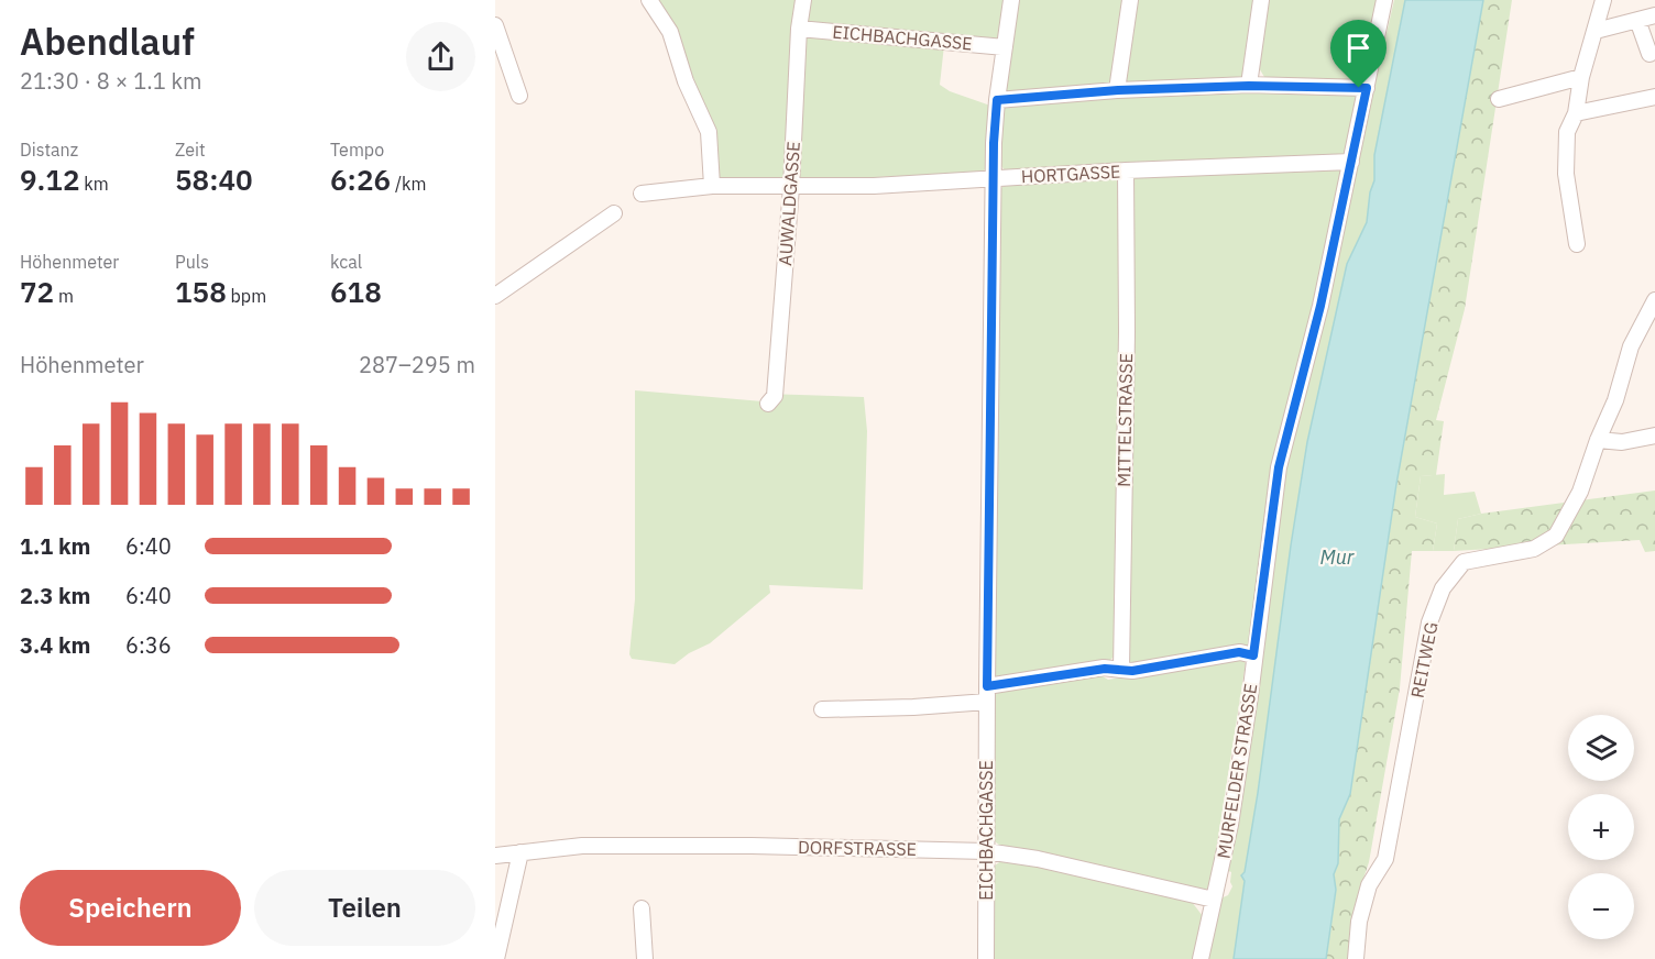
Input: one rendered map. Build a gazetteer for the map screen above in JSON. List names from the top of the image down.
{
  "streets": {
    "street": [
      "EICHBACHGASSE",
      "HORTGASSE",
      "AUWALDGASSE",
      "MITTELSTRASSE",
      "REITWEG",
      "MURFELDER STRASSE",
      "DORFSTRASSE"
    ]
  },
  "crossings": [
    ["EICHBACHGASSE", "HORTGASSE"],
    ["EICHBACHGASSE", "AUWALDGASSE"],
    ["EICHBACHGASSE", "DORFSTRASSE"],
    ["HORTGASSE", "AUWALDGASSE"],
    ["HORTGASSE", "MITTELSTRASSE"],
    ["HORTGASSE", "MURFELDER STRASSE"],
    ["MURFELDER STRASSE", "DORFSTRASSE"]
  ],
  "water": ["Mur"],
  "page": {
    "heading": ["Abendlauf", "21:30 · 8 × 1.1 km"],
    "stats": [
      ["Distanz", "9.12 km"],
      ["Zeit", "58:40"],
      ["Tempo", "6:26 /km"],
      ["Höhenmeter", "72 m"],
      ["Puls", "158 bpm"],
      ["kcal", "618"]
    ],
    "chart": ["Höhenmeter", "287–295 m"],
    "list": [
      {
        "name": "1.1 km",
        "note": "6:40"
      },
      {
        "name": "2.3 km",
        "note": "6:40"
      },
      {
        "name": "3.4 km",
        "note": "6:36"
      }
    ],
    "map_buttons": ["+", "−"],
    "buttons": ["Speichern", "Teilen"]
  }
}
